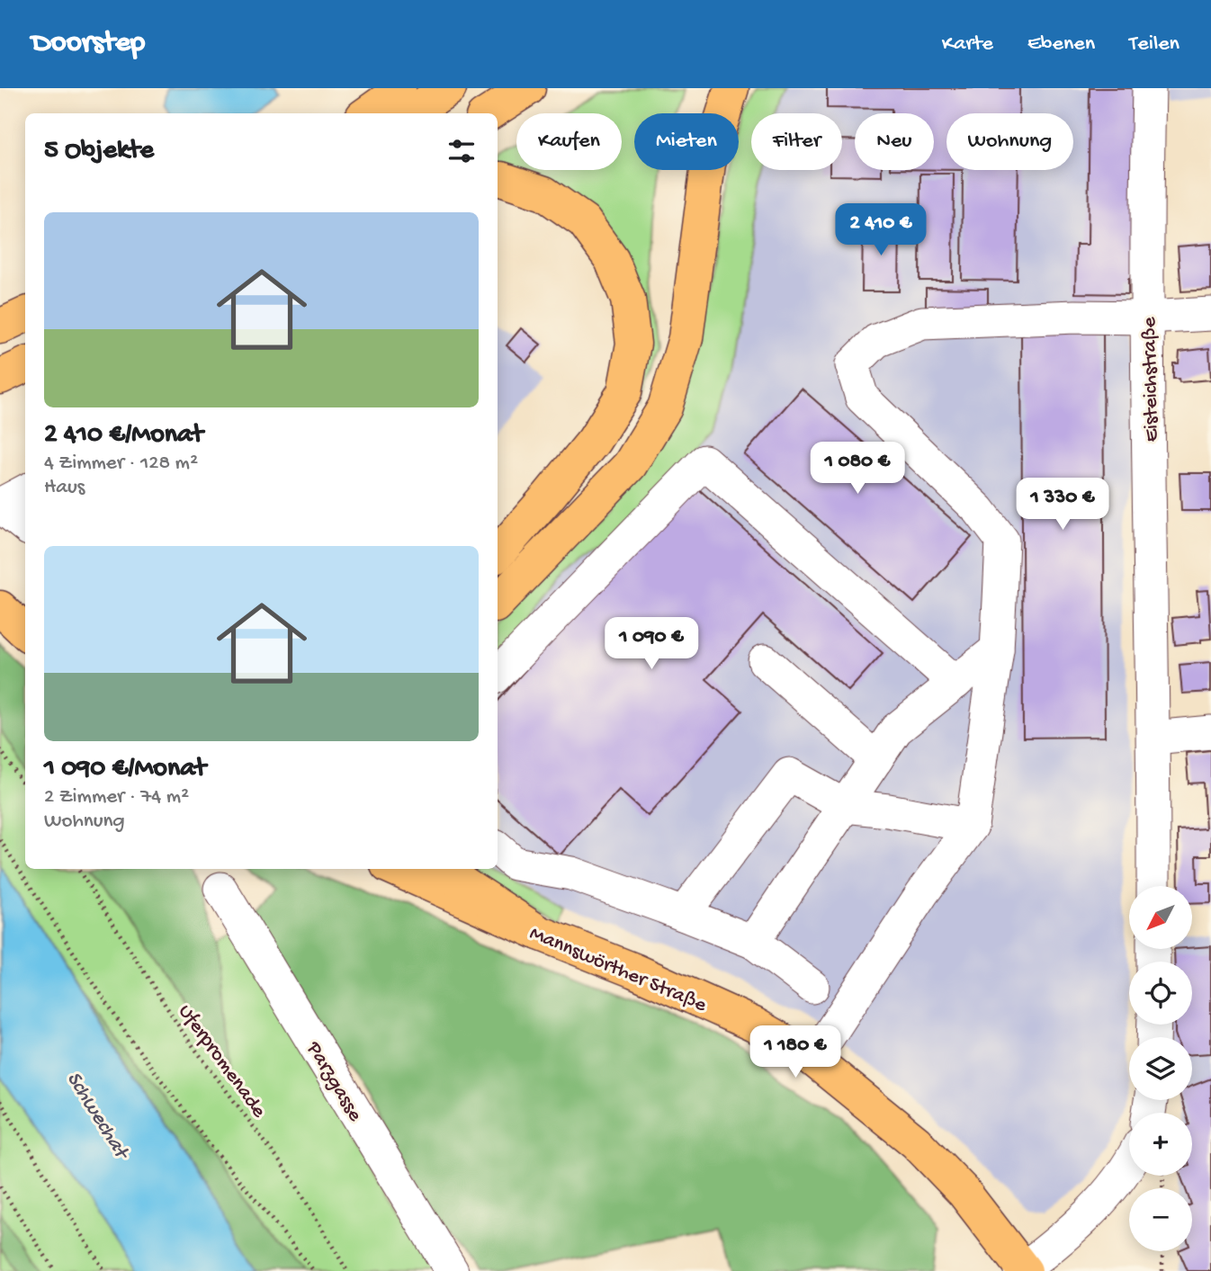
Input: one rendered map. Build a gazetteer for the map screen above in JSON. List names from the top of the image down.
{
  "streets": {
    "main road": ["Mannswörther Straße"],
    "street": ["Eisteichstraße", "Parzgasse"],
    "path": ["Uferpromenade"]
  },
  "water": ["Schwechat"],
  "north": "bottom left",
  "page": {
    "header": "Doorstep",
    "nav": ["Karte", "Ebenen", "Teilen"],
    "chip": [
      "Kaufen",
      "Mieten",
      "Filter",
      "Neu",
      "Wohnung"
    ],
    "heading": "5 Objekte",
    "list": [
      {
        "name": "2 410 €/Monat",
        "note": "4 Zimmer · 128 m² · Haus"
      },
      {
        "name": "1 090 €/Monat",
        "note": "2 Zimmer · 74 m² · Wohnung"
      }
    ],
    "price": [
      "2 410 €",
      "1 080 €",
      "1 330 €",
      "1 090 €",
      "1 180 €"
    ],
    "map_buttons": ["+", "−"]
  }
}
